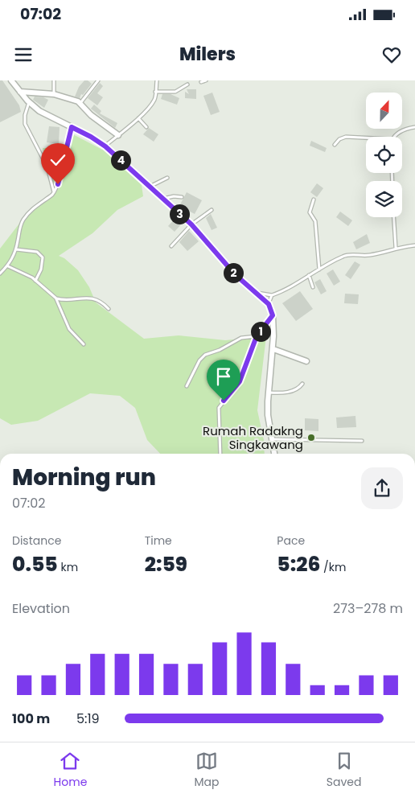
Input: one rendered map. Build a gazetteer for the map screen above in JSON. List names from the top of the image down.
{
  "places": ["Rumah Radakng Singkawang"],
  "north": "top",
  "page": {
    "status": "07:02",
    "header": "Milers",
    "pins": [
      "4",
      "3",
      "2",
      "1"
    ],
    "heading": ["Morning run", "07:02"],
    "stats": [
      ["Distance", "0.55 km"],
      ["Time", "2:59"],
      ["Pace", "5:26 /km"]
    ],
    "chart": ["Elevation", "273–278 m"],
    "list": [
      {
        "name": "100 m",
        "note": "5:19"
      }
    ],
    "tabs": ["Home", "Map", "Saved"]
  }
}
